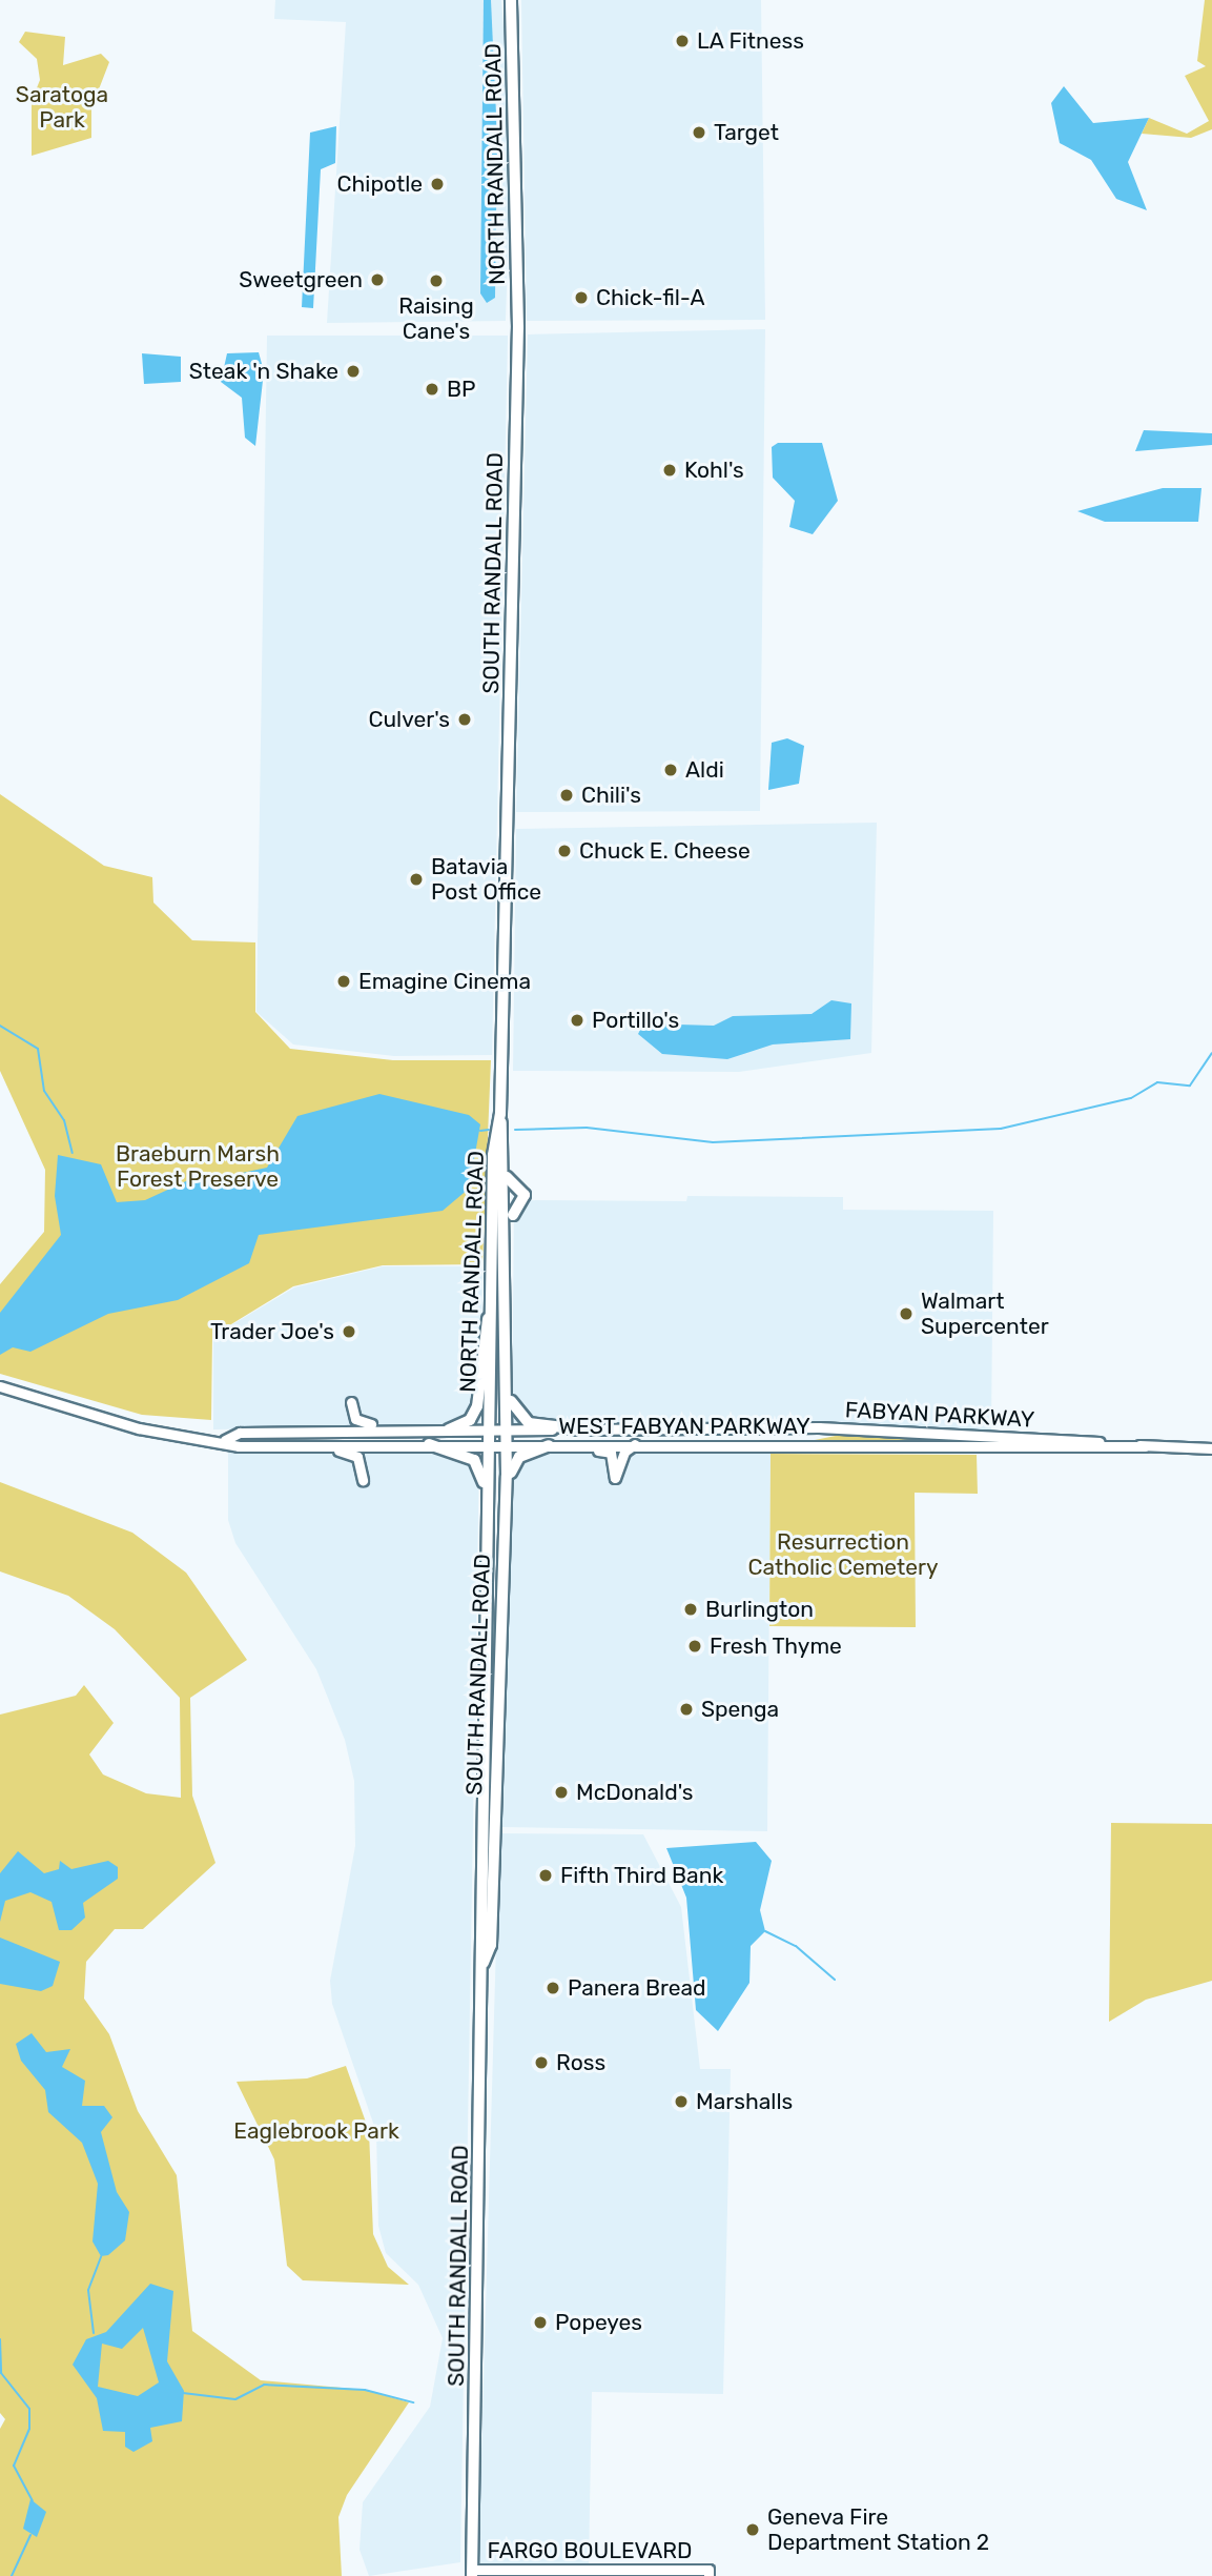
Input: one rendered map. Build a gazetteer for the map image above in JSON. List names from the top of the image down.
{
  "streets": {
    "main road": [
      "NORTH RANDALL ROAD",
      "SOUTH RANDALL ROAD",
      "FABYAN PARKWAY",
      "WEST FABYAN PARKWAY",
      "FARGO BOULEVARD"
    ]
  },
  "crossings": [
    ["NORTH RANDALL ROAD", "SOUTH RANDALL ROAD"],
    ["NORTH RANDALL ROAD", "FABYAN PARKWAY"],
    ["NORTH RANDALL ROAD", "WEST FABYAN PARKWAY"],
    ["SOUTH RANDALL ROAD", "FABYAN PARKWAY"],
    ["SOUTH RANDALL ROAD", "WEST FABYAN PARKWAY"],
    ["SOUTH RANDALL ROAD", "FARGO BOULEVARD"],
    ["FABYAN PARKWAY", "WEST FABYAN PARKWAY"]
  ],
  "parks": [
    "Saratoga Park",
    "Braeburn Marsh Forest Preserve",
    "Resurrection Catholic Cemetery",
    "Eaglebrook Park"
  ],
  "places": [
    "LA Fitness",
    "Target",
    "Chipotle",
    "Sweetgreen",
    "Raising Cane's",
    "Chick-fil-A",
    "Steak 'n Shake",
    "BP",
    "Kohl's",
    "Culver's",
    "Aldi",
    "Chili's",
    "Chuck E. Cheese",
    "Batavia Post Office",
    "Emagine Cinema",
    "Portillo's",
    "Walmart Supercenter",
    "Trader Joe's",
    "Burlington",
    "Fresh Thyme",
    "Spenga",
    "McDonald's",
    "Fifth Third Bank",
    "Panera Bread",
    "Ross",
    "Marshalls",
    "Popeyes",
    "Geneva Fire Department Station 2"
  ]
}
